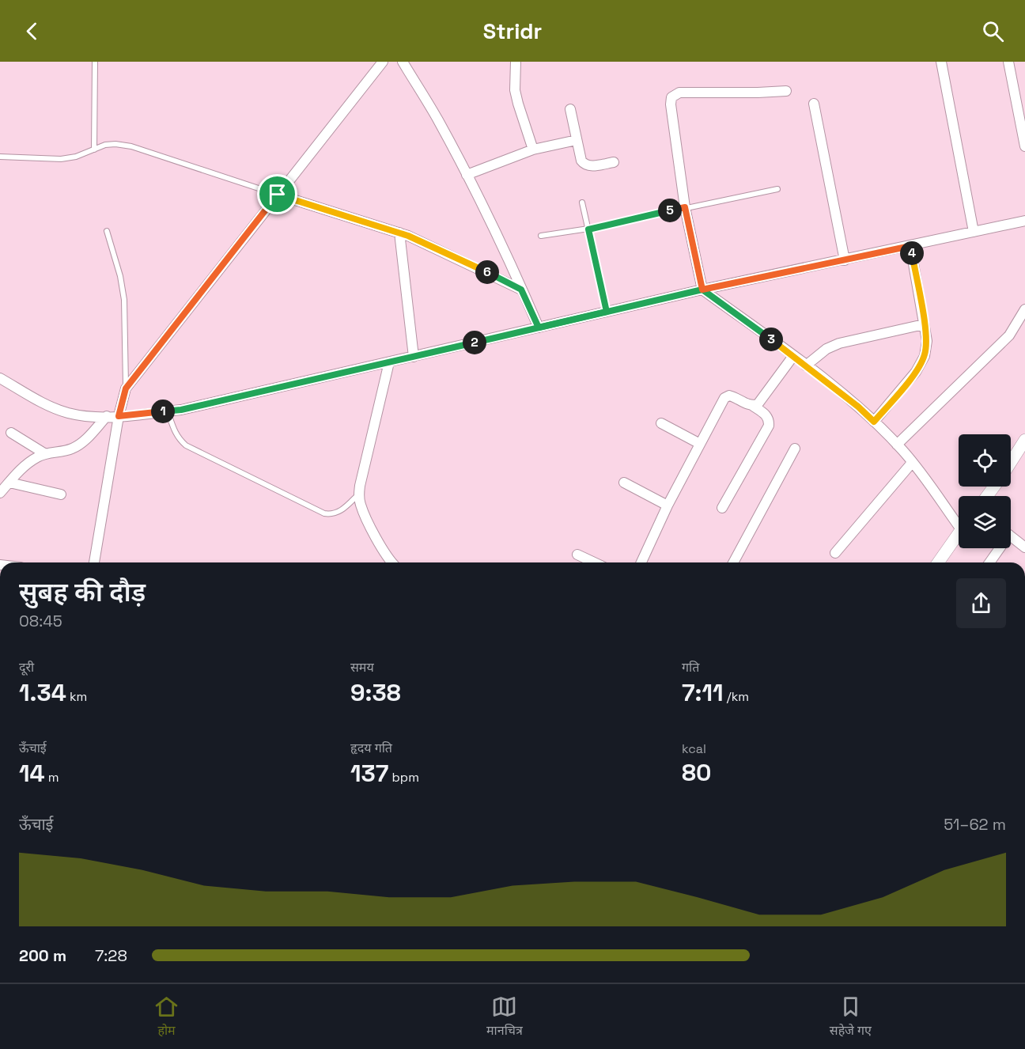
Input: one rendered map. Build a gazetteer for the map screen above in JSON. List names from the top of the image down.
{
  "page": {
    "header": "Stridr",
    "pins": [
      "5",
      "4",
      "6",
      "3",
      "2",
      "1"
    ],
    "heading": ["सुबह की दौड़", "08:45"],
    "stats": [
      ["दूरी", "1.34 km"],
      ["समय", "9:38"],
      ["गति", "7:11 /km"],
      ["ऊँचाई", "14 m"],
      ["हृदय गति", "137 bpm"],
      ["kcal", "80"]
    ],
    "chart": ["ऊँचाई", "51–62 m"],
    "list": [
      {
        "name": "200 m",
        "note": "7:28"
      }
    ],
    "tabs": ["होम", "मानचित्र", "सहेजे गए"]
  }
}
